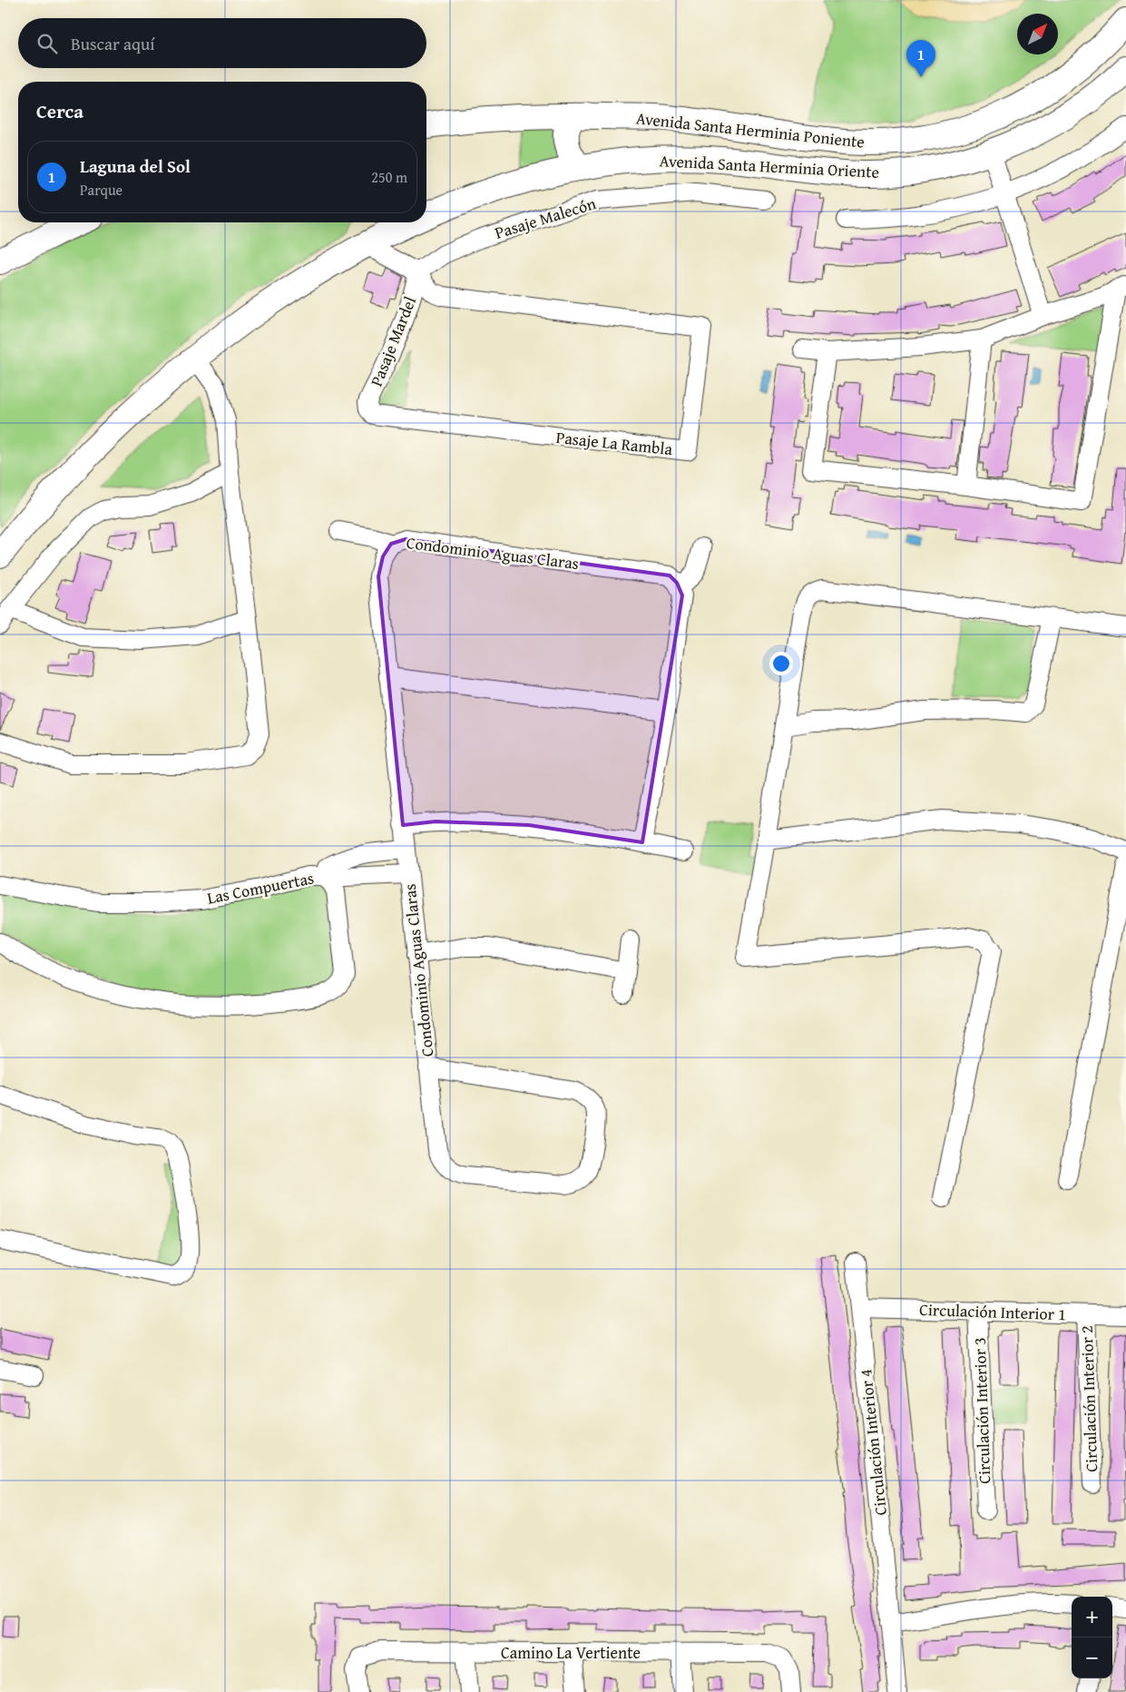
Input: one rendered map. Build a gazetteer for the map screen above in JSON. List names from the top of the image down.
{
  "streets": {
    "street": [
      "Avenida Santa Herminia Poniente",
      "Avenida Santa Herminia Oriente",
      "Pasaje Malecón",
      "Pasaje Mardel",
      "Pasaje La Rambla",
      "Condominio Aguas Claras",
      "Las Compuertas",
      "Circulación Interior 1",
      "Circulación Interior 2",
      "Circulación Interior 3",
      "Circulación Interior 4",
      "Camino La Vertiente"
    ]
  },
  "crossings": [
    ["Pasaje Malecón", "Pasaje Mardel"],
    ["Pasaje Malecón", "Pasaje La Rambla"],
    ["Pasaje Mardel", "Pasaje La Rambla"],
    ["Condominio Aguas Claras", "Las Compuertas"],
    ["Circulación Interior 1", "Circulación Interior 2"],
    ["Circulación Interior 1", "Circulación Interior 3"],
    ["Circulación Interior 1", "Circulación Interior 4"]
  ],
  "north": "top right",
  "page": {
    "search": "Buscar aquí",
    "pins": "1",
    "heading": "Cerca",
    "list": [
      {
        "mark": "1",
        "name": "Laguna del Sol",
        "note": "Parque",
        "value": "250 m"
      }
    ],
    "map_buttons": ["+", "−"]
  }
}
